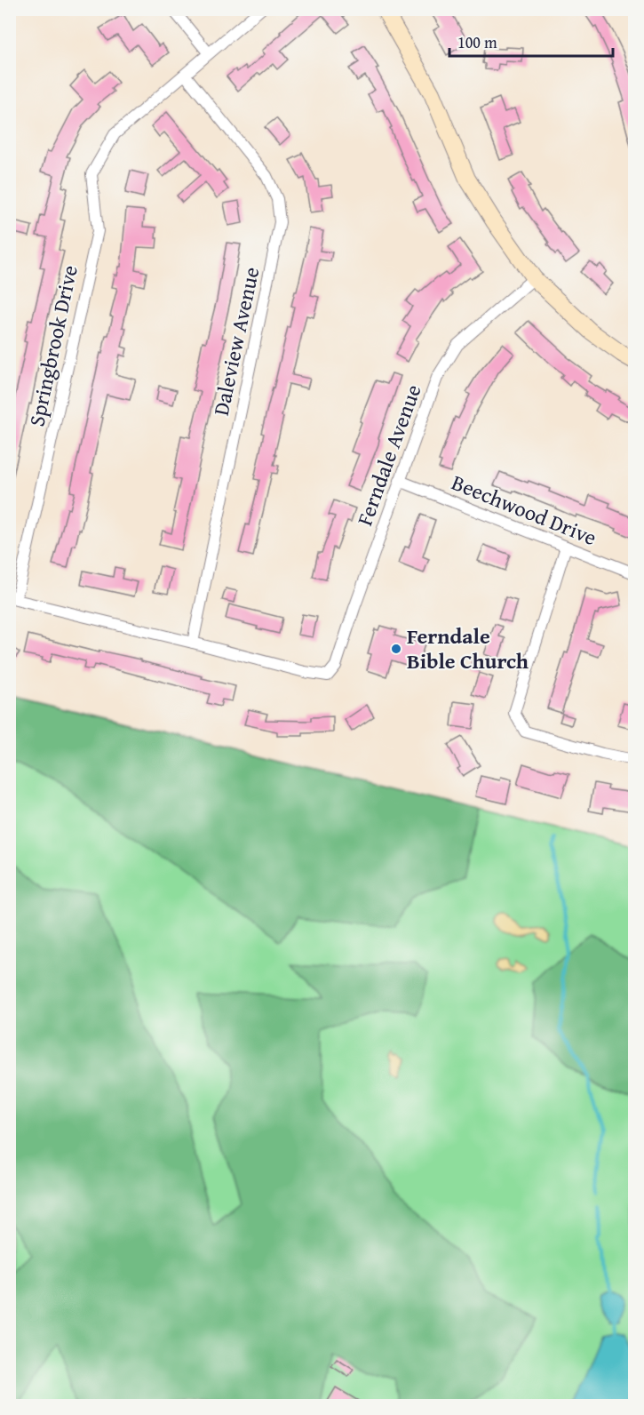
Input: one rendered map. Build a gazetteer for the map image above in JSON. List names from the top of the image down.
{
  "streets": {
    "street": [
      "Daleview Avenue",
      "Springbrook Drive",
      "Ferndale Avenue",
      "Beechwood Drive"
    ]
  },
  "crossings": [
    ["Daleview Avenue", "Springbrook Drive"],
    ["Springbrook Drive", "Ferndale Avenue"],
    ["Ferndale Avenue", "Beechwood Drive"]
  ],
  "places": ["Ferndale Bible Church"],
  "scale_bar": "100 m"
}
